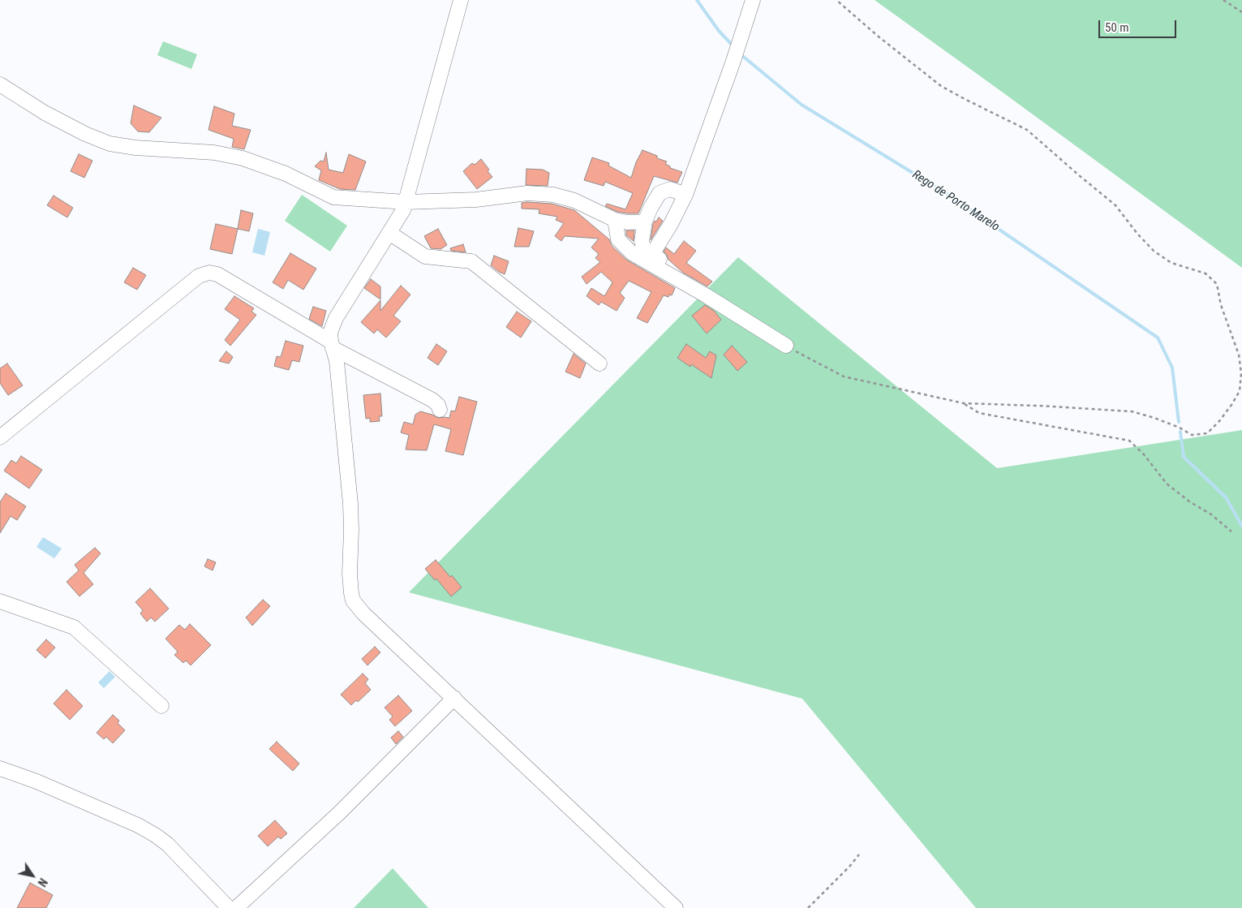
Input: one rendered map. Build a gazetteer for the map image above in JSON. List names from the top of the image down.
{
  "water": ["Rego de Porto Marelo"],
  "scale_bar": "50 m",
  "north": "bottom right"
}
